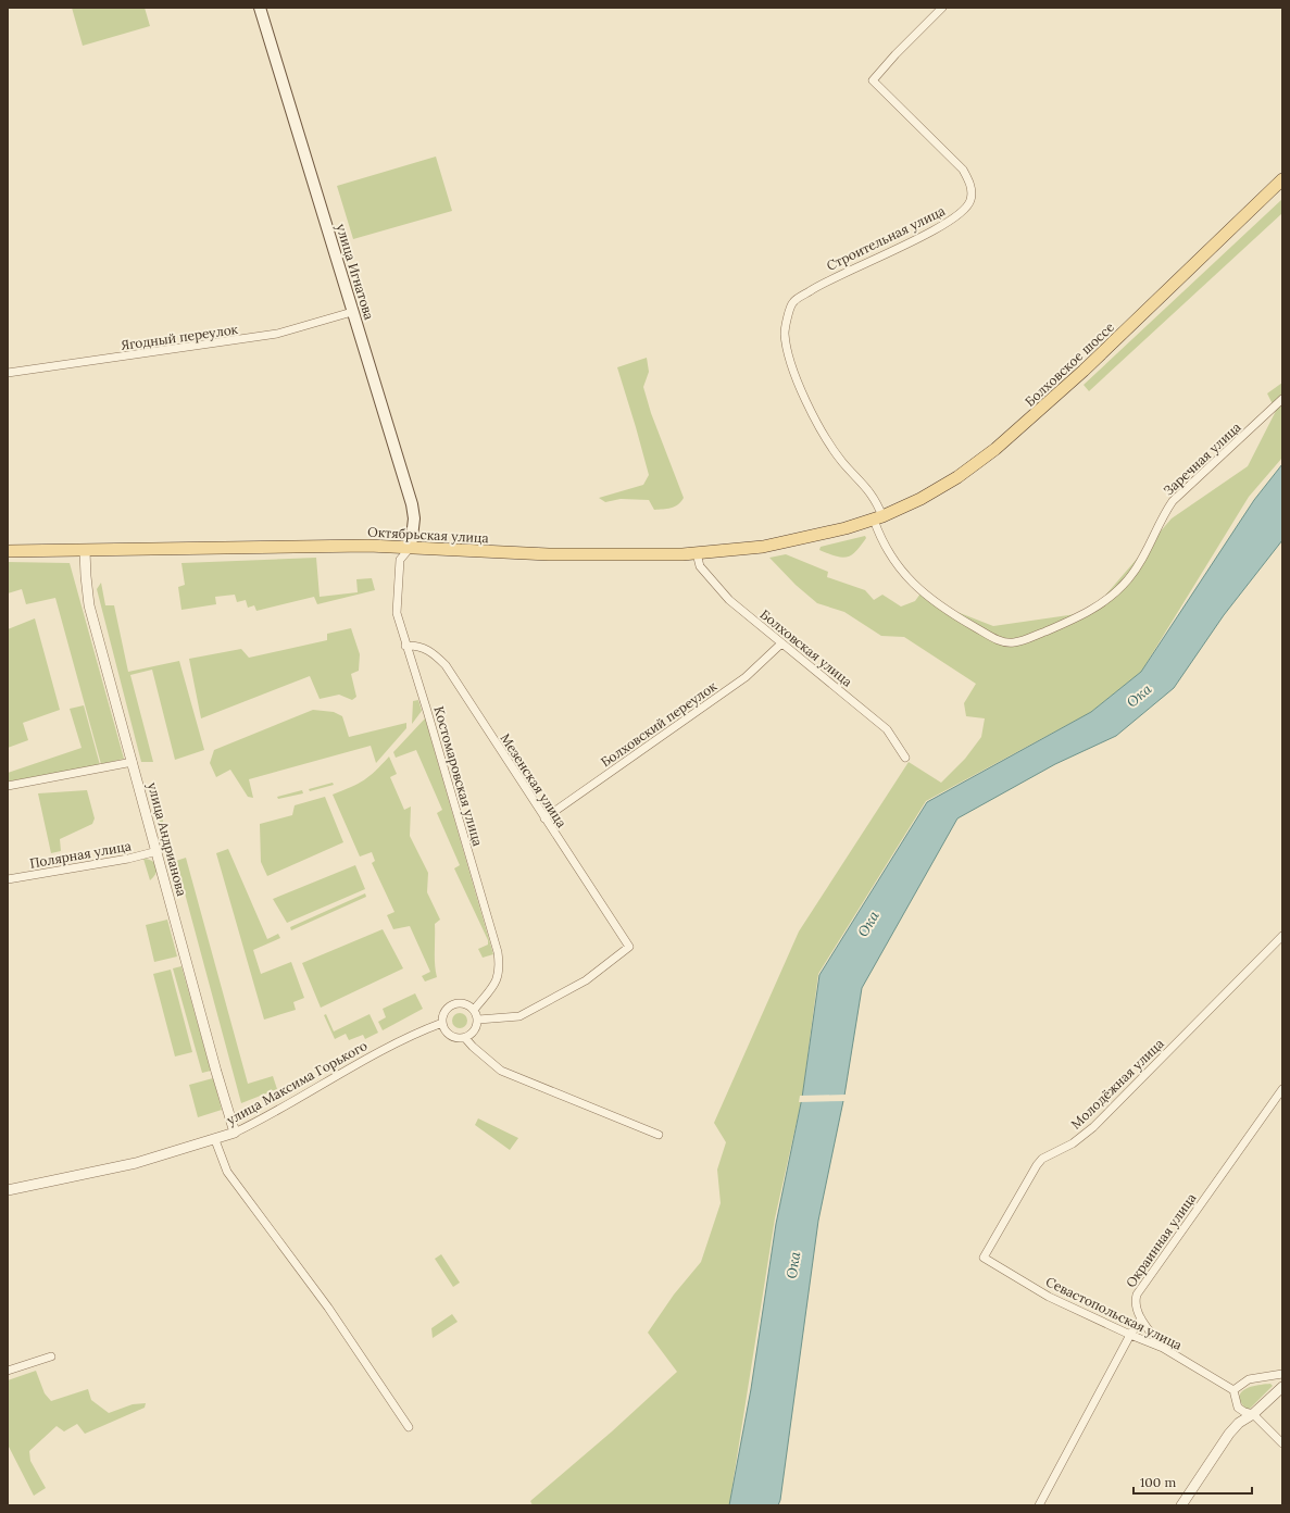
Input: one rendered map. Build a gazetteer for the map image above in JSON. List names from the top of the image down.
{
  "streets": {
    "main road": ["улица Игнатова", "Болховское шоссе", "Октябрьская улица"],
    "street": [
      "Строительная улица",
      "Ягодный переулок",
      "Заречная улица",
      "Болховская улица",
      "Болховский переулок",
      "Костомаровская улица",
      "Мезенская улица",
      "улица Андрианова",
      "Полярная улица",
      "улица Максима Горького",
      "Молодёжная улица",
      "Окраинная улица",
      "Севастопольская улица"
    ]
  },
  "crossings": [
    ["Строительная улица", "Болховское шоссе"],
    ["Строительная улица", "Заречная улица"],
    ["улица Игнатова", "Ягодный переулок"],
    ["улица Игнатова", "Октябрьская улица"],
    ["улица Игнатова", "Костомаровская улица"],
    ["Болховское шоссе", "Заречная улица"],
    ["Болховское шоссе", "Октябрьская улица"],
    ["Октябрьская улица", "Болховская улица"],
    ["Октябрьская улица", "Костомаровская улица"],
    ["Октябрьская улица", "улица Андрианова"],
    ["Болховская улица", "Болховский переулок"],
    ["Болховский переулок", "Мезенская улица"],
    ["Костомаровская улица", "Мезенская улица"],
    ["Костомаровская улица", "улица Максима Горького"],
    ["Мезенская улица", "улица Максима Горького"],
    ["улица Андрианова", "Полярная улица"],
    ["улица Андрианова", "улица Максима Горького"],
    ["Молодёжная улица", "Севастопольская улица"]
  ],
  "water": ["Ока"],
  "scale_bar": "100 m"
}
